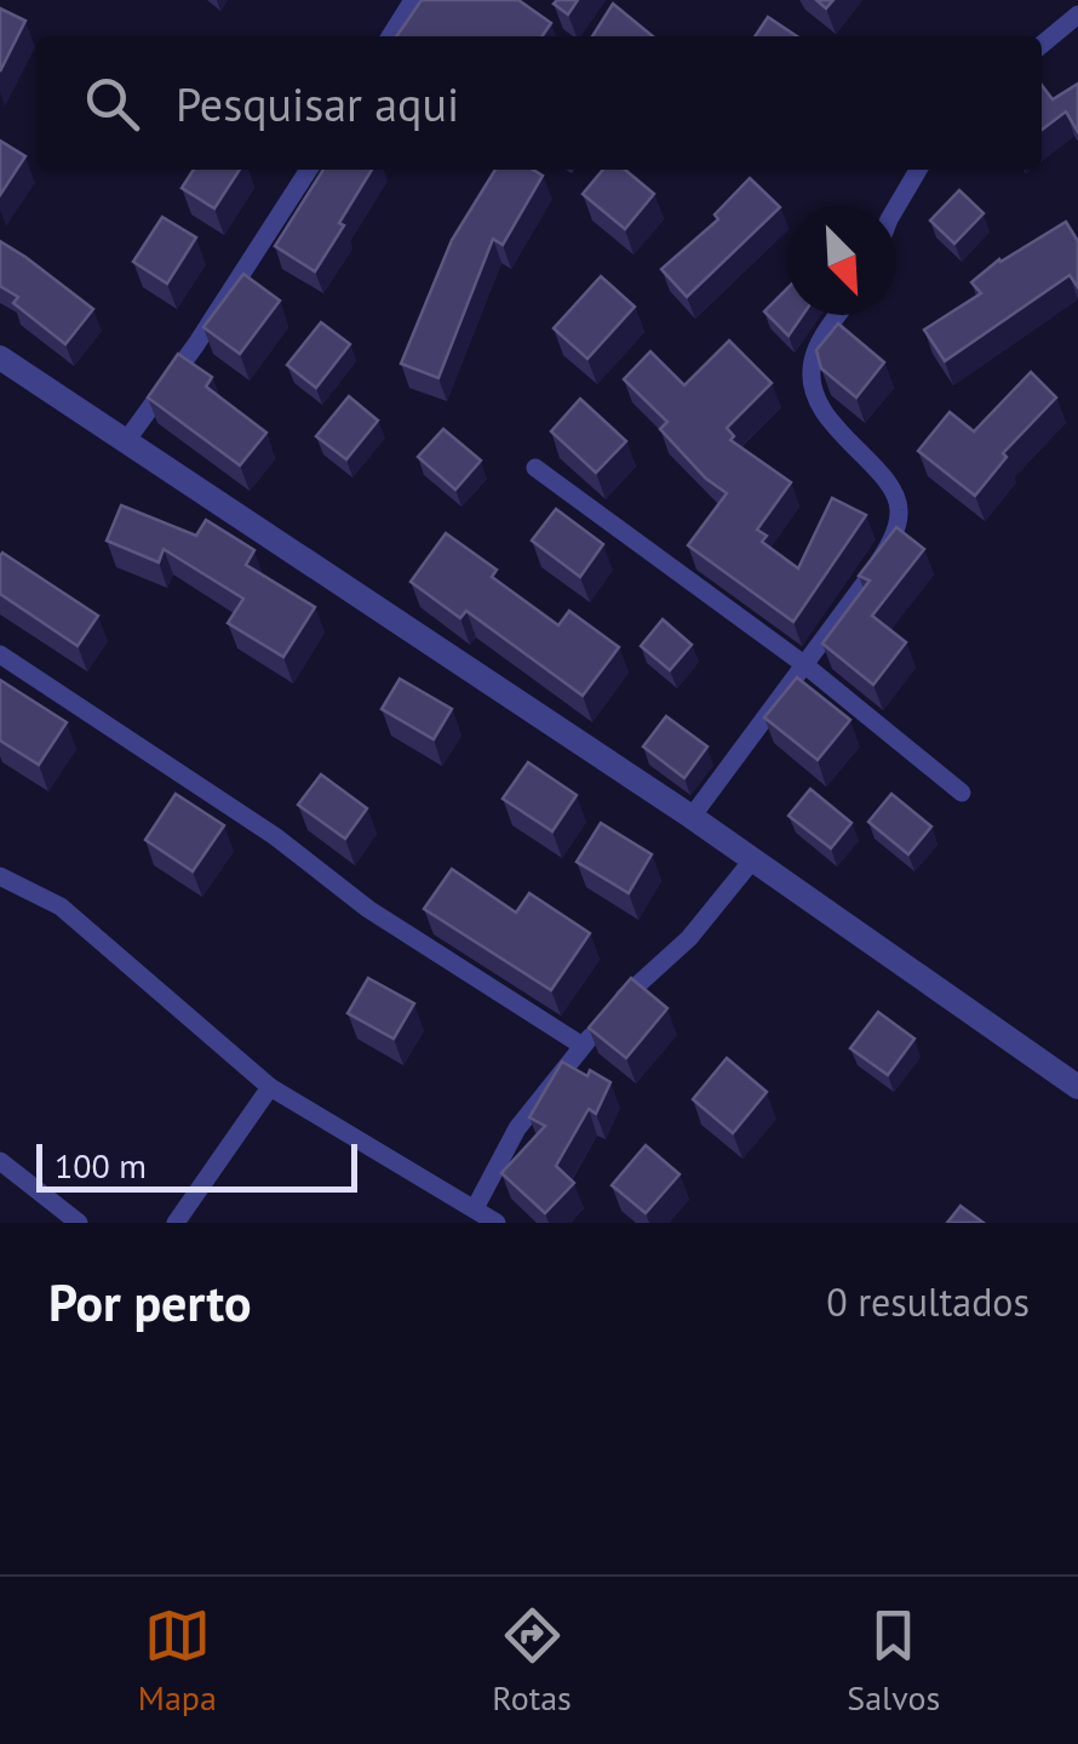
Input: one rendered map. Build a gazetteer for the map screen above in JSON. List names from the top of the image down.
{
  "scale_bar": "100 m",
  "north": "bottom right",
  "page": {
    "search": "Pesquisar aqui",
    "scale": "100 m",
    "heading": ["Por perto", "0 resultados"],
    "nav": ["Mapa", "Rotas", "Salvos"]
  }
}
